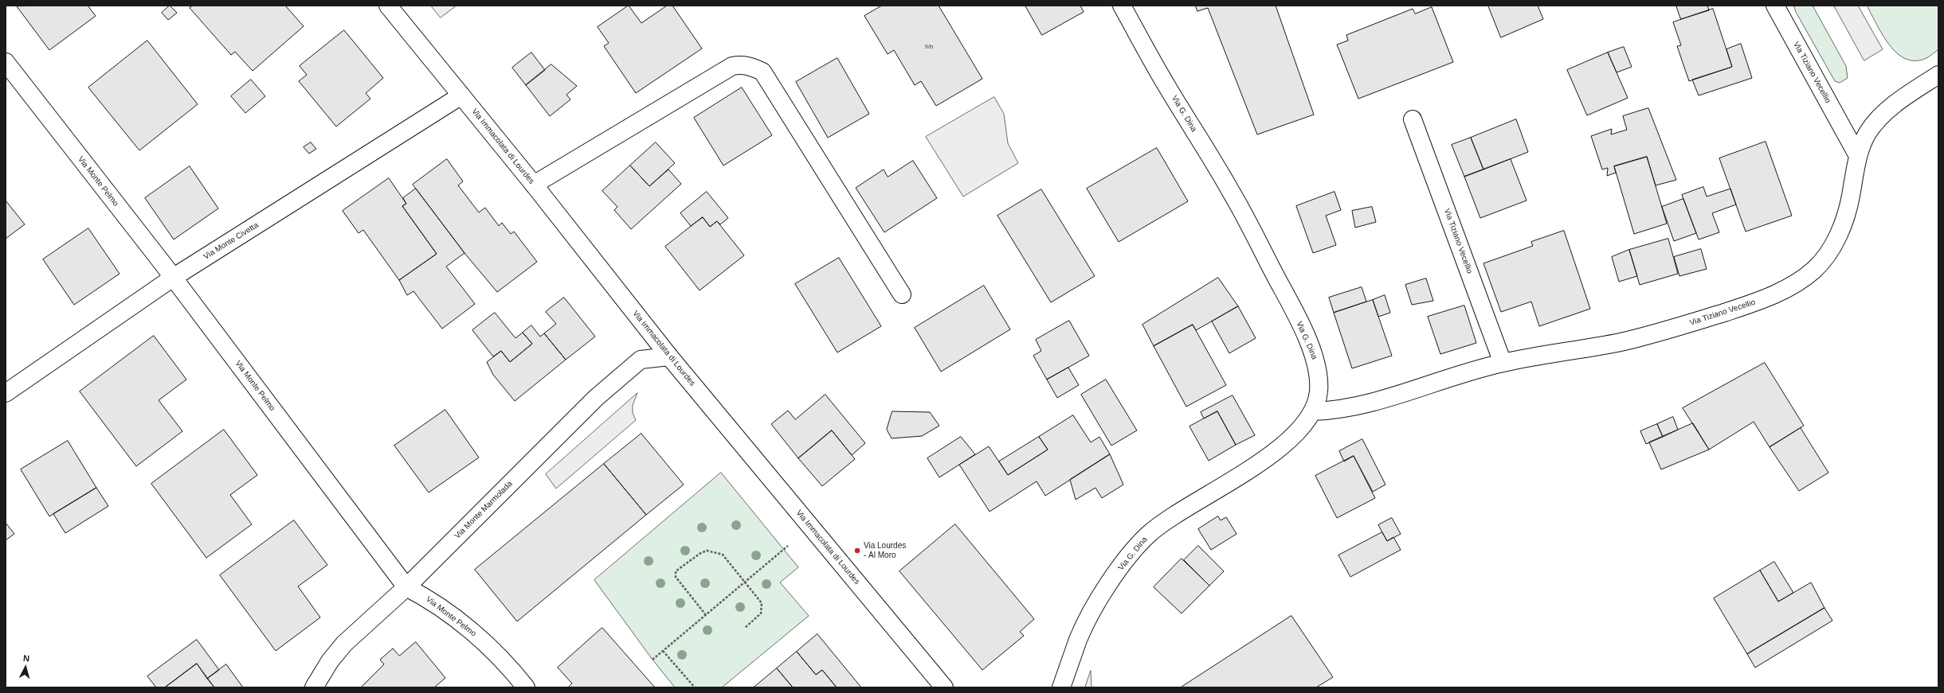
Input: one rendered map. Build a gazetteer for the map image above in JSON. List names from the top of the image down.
{
  "streets": {
    "street": [
      "Via Tiziano Vecellio",
      "Via G. Dina",
      "Via Immacolata di Lourdes",
      "Via Monte Pelmo",
      "Via Monte Civetta",
      "Via Monte Marmolada"
    ]
  },
  "crossings": [
    ["Via Tiziano Vecellio", "Via G. Dina"],
    ["Via Immacolata di Lourdes", "Via Monte Civetta"],
    ["Via Immacolata di Lourdes", "Via Monte Marmolada"],
    ["Via Monte Pelmo", "Via Monte Civetta"],
    ["Via Monte Pelmo", "Via Monte Marmolada"]
  ],
  "places": ["Via Lourdes - Al Moro"],
  "house_numbers": ["9/b"],
  "north": "top"
}
